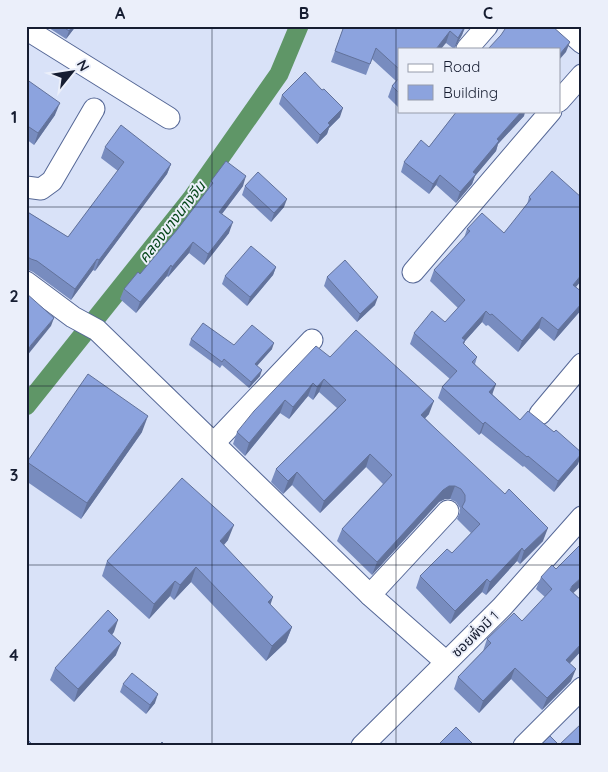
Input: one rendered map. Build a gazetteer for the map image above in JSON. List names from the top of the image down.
{
  "streets": {
    "street": ["ซอยพึ่งมี 1"]
  },
  "water": ["คลองบางนางจีน"],
  "legend": ["Road", "Building"],
  "north": "top right",
  "grid": {
    "columns": ["A", "B", "C"],
    "rows": [
      "1",
      "2",
      "3",
      "4"
    ]
  }
}
